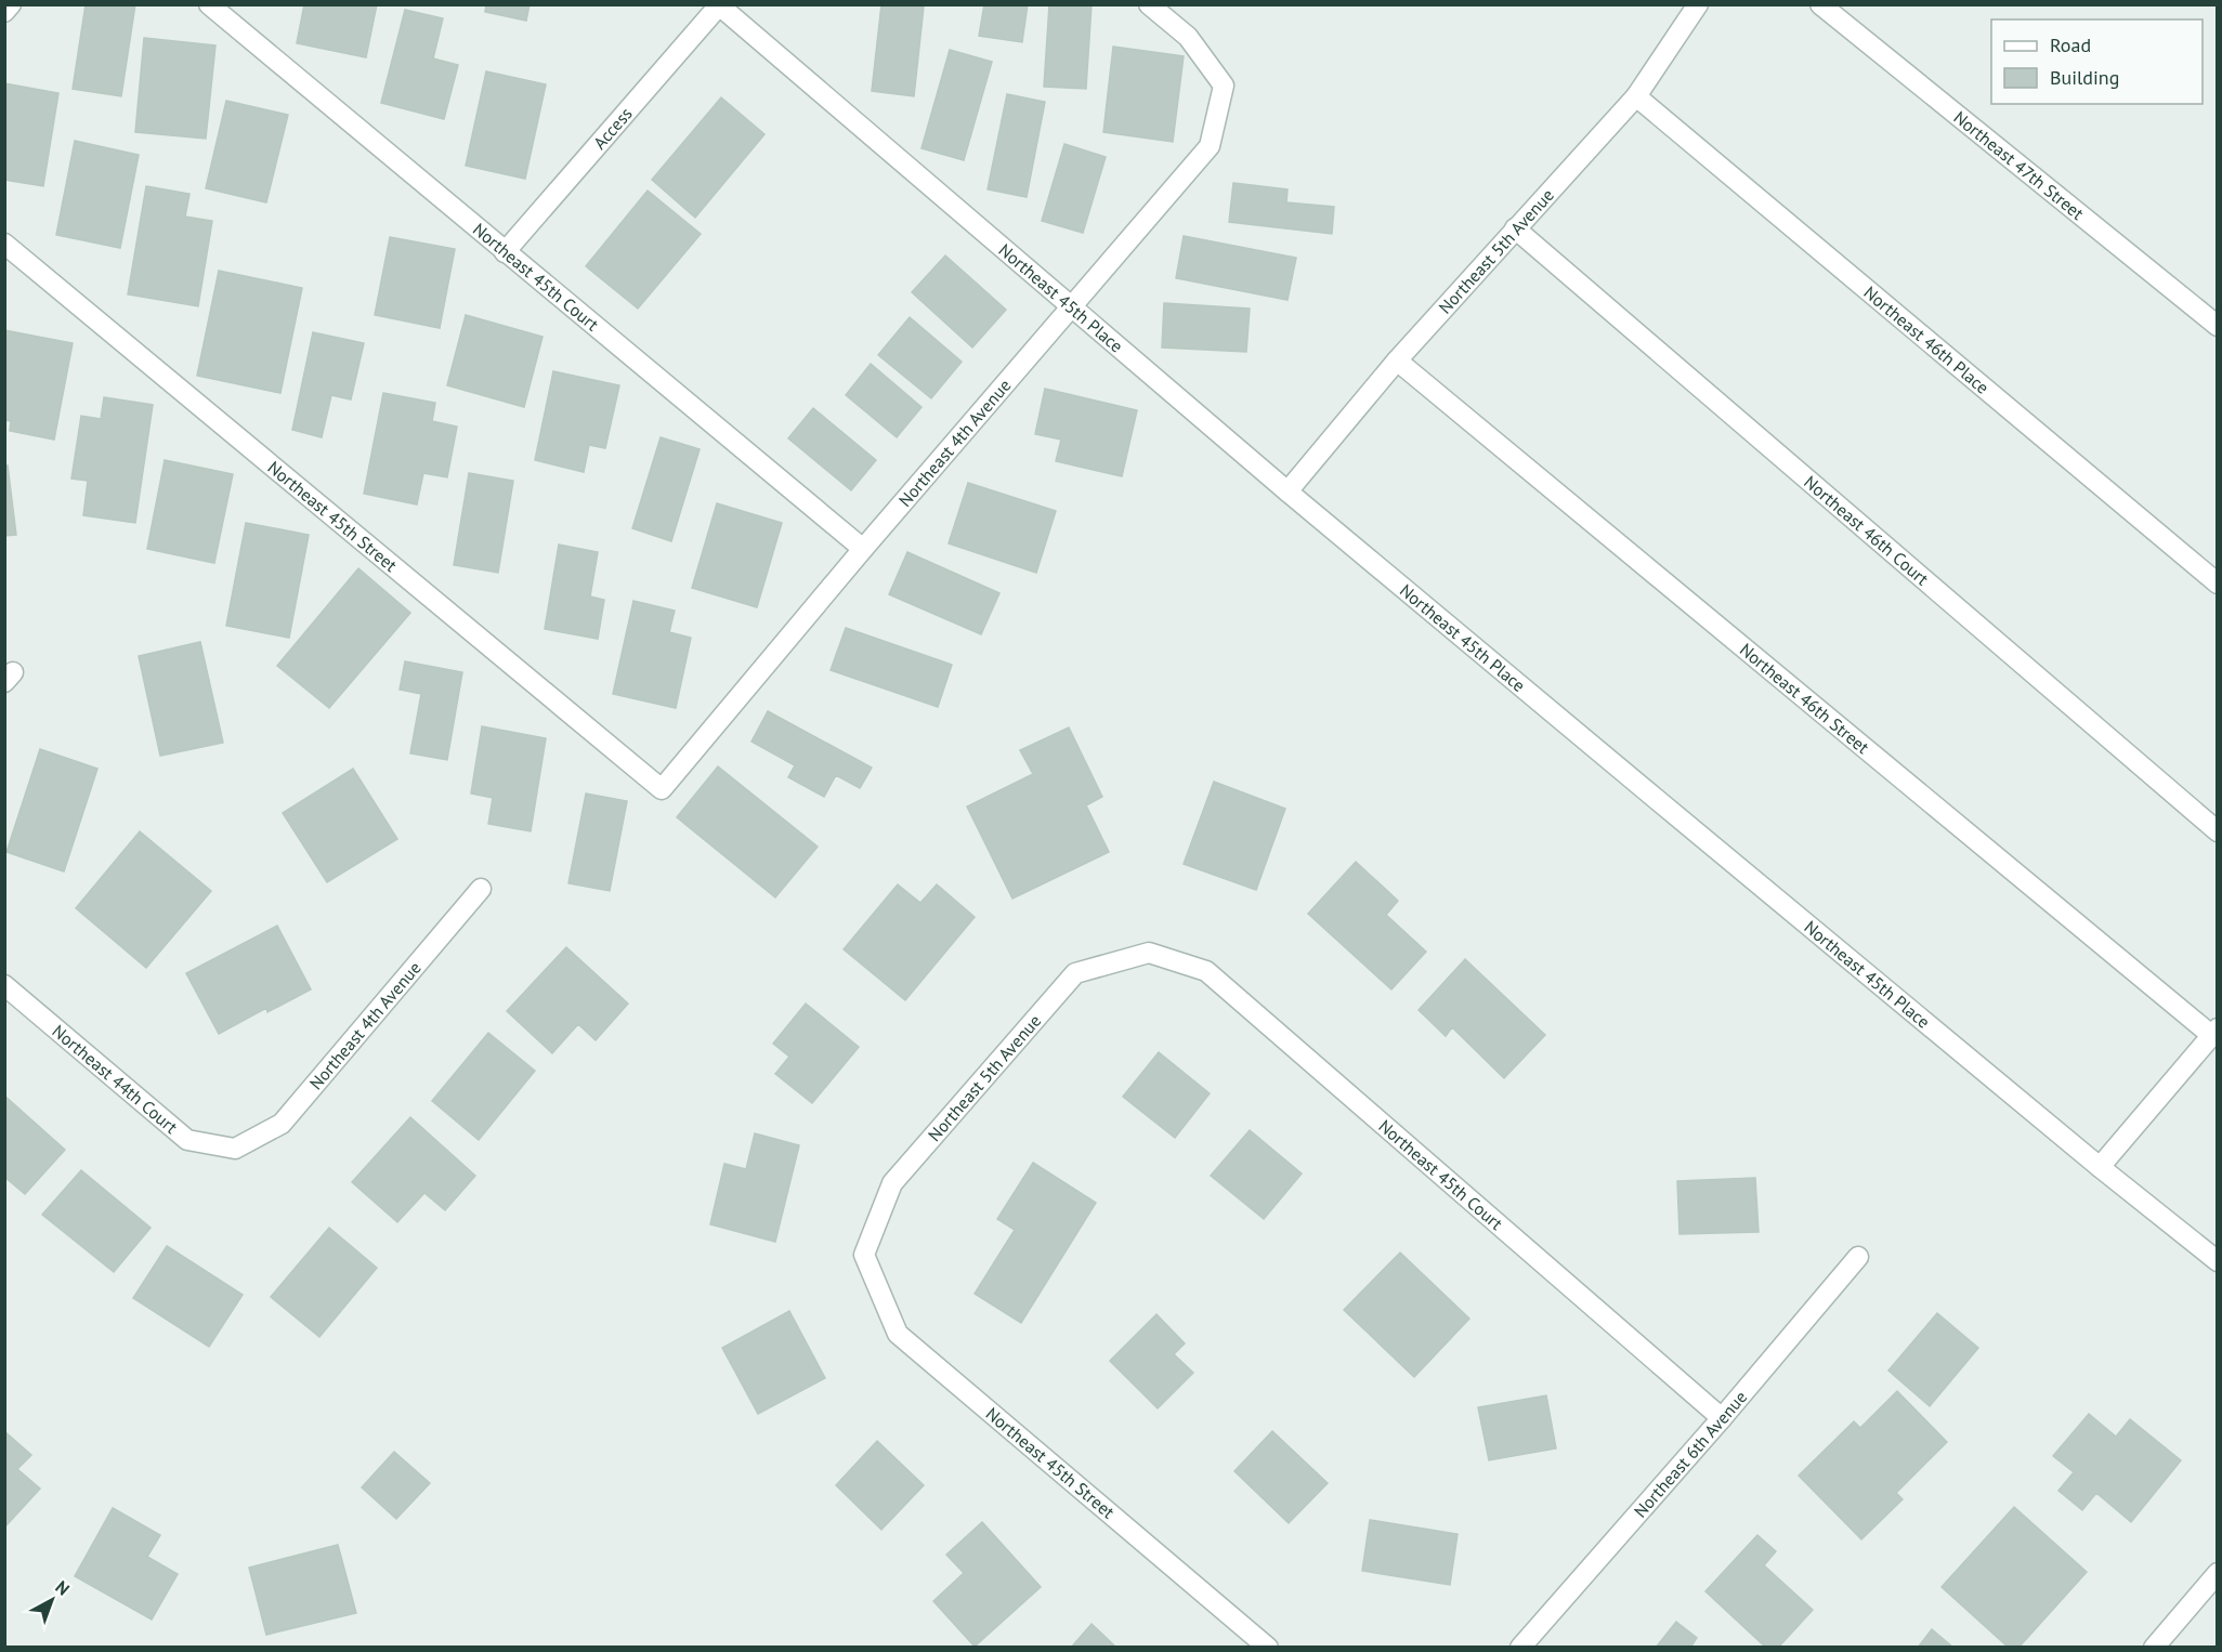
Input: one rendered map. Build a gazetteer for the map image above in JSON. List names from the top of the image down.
{
  "streets": {
    "street": [
      "Access",
      "Northeast 47th Street",
      "Northeast 5th Avenue",
      "Northeast 45th Court",
      "Northeast 45th Place",
      "Northeast 46th Place",
      "Northeast 4th Avenue",
      "Northeast 45th Street",
      "Northeast 46th Court",
      "Northeast 46th Street",
      "Northeast 44th Court",
      "Northeast 6th Avenue"
    ]
  },
  "crossings": [
    ["Access", "Northeast 45th Court"],
    ["Access", "Northeast 45th Place"],
    ["Northeast 5th Avenue", "Northeast 45th Court"],
    ["Northeast 5th Avenue", "Northeast 45th Place"],
    ["Northeast 5th Avenue", "Northeast 46th Place"],
    ["Northeast 5th Avenue", "Northeast 45th Street"],
    ["Northeast 5th Avenue", "Northeast 46th Court"],
    ["Northeast 5th Avenue", "Northeast 46th Street"],
    ["Northeast 45th Court", "Northeast 4th Avenue"],
    ["Northeast 45th Court", "Northeast 6th Avenue"],
    ["Northeast 45th Place", "Northeast 4th Avenue"],
    ["Northeast 4th Avenue", "Northeast 45th Street"],
    ["Northeast 4th Avenue", "Northeast 44th Court"]
  ],
  "legend": ["Road", "Building"],
  "north": "top right"
}
